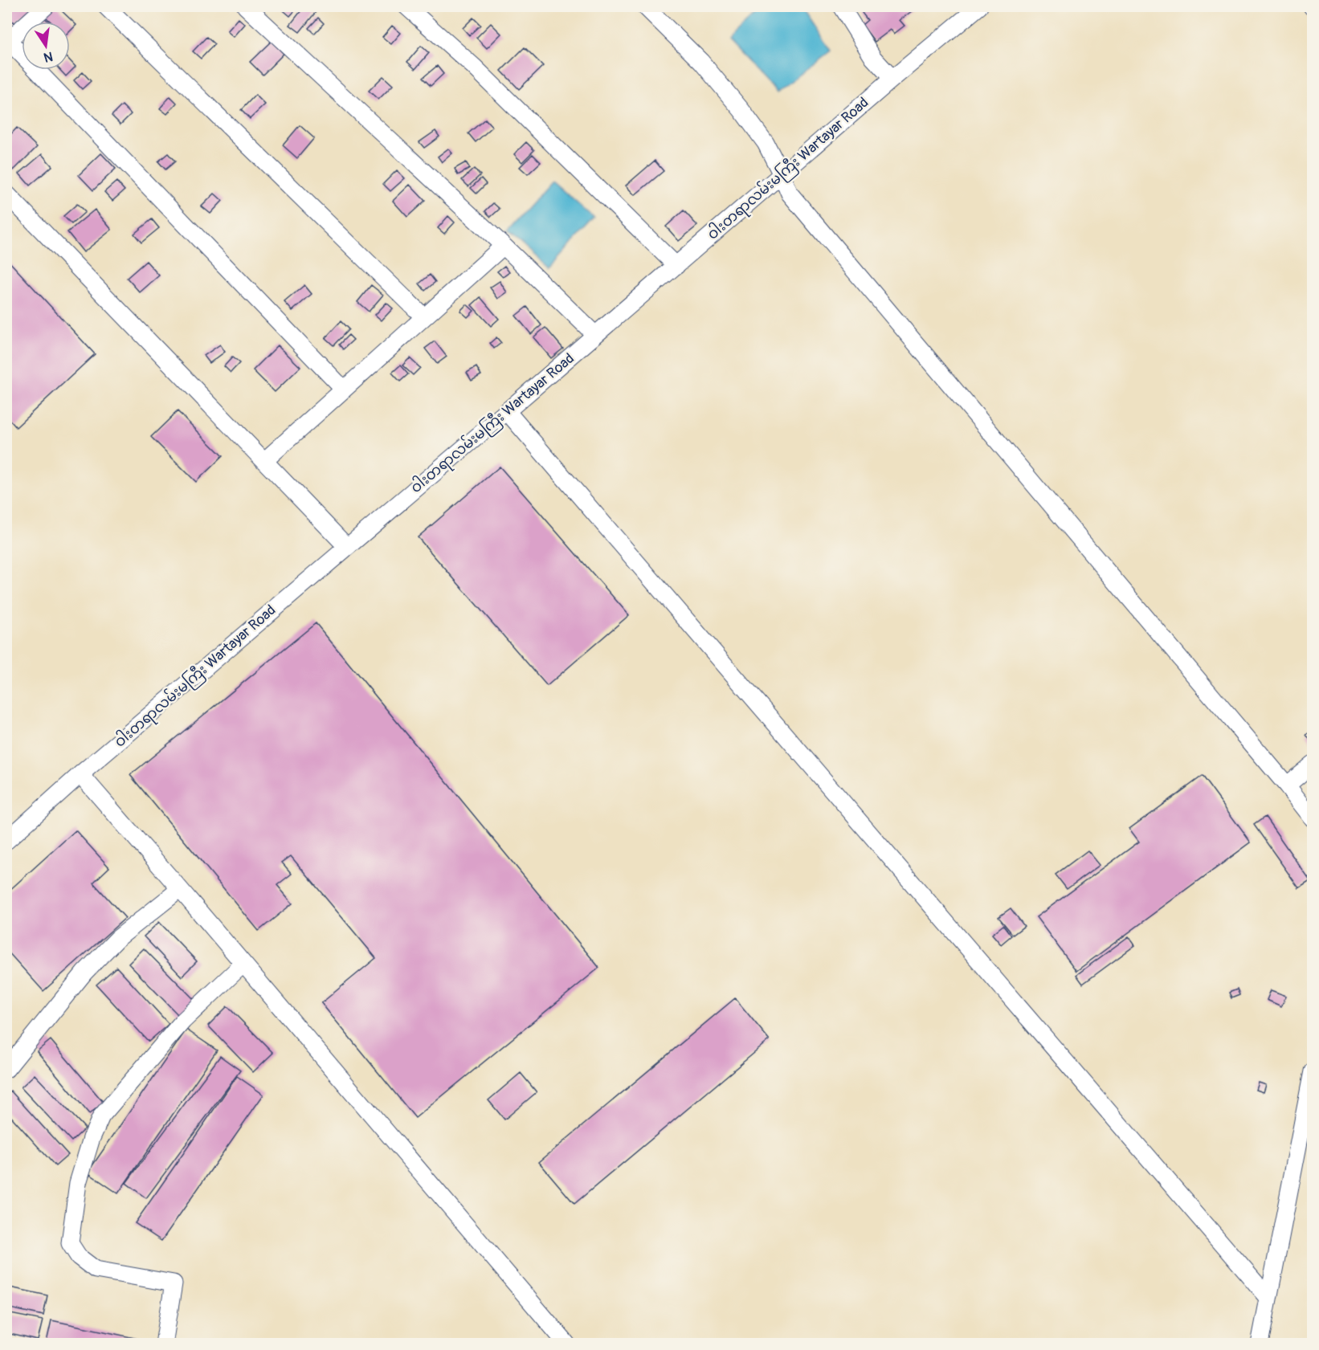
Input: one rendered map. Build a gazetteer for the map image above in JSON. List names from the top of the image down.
{
  "streets": {
    "street": ["ဝါးတရာလမ်းမကြီး Wartayar Road"]
  },
  "north": "bottom"
}
